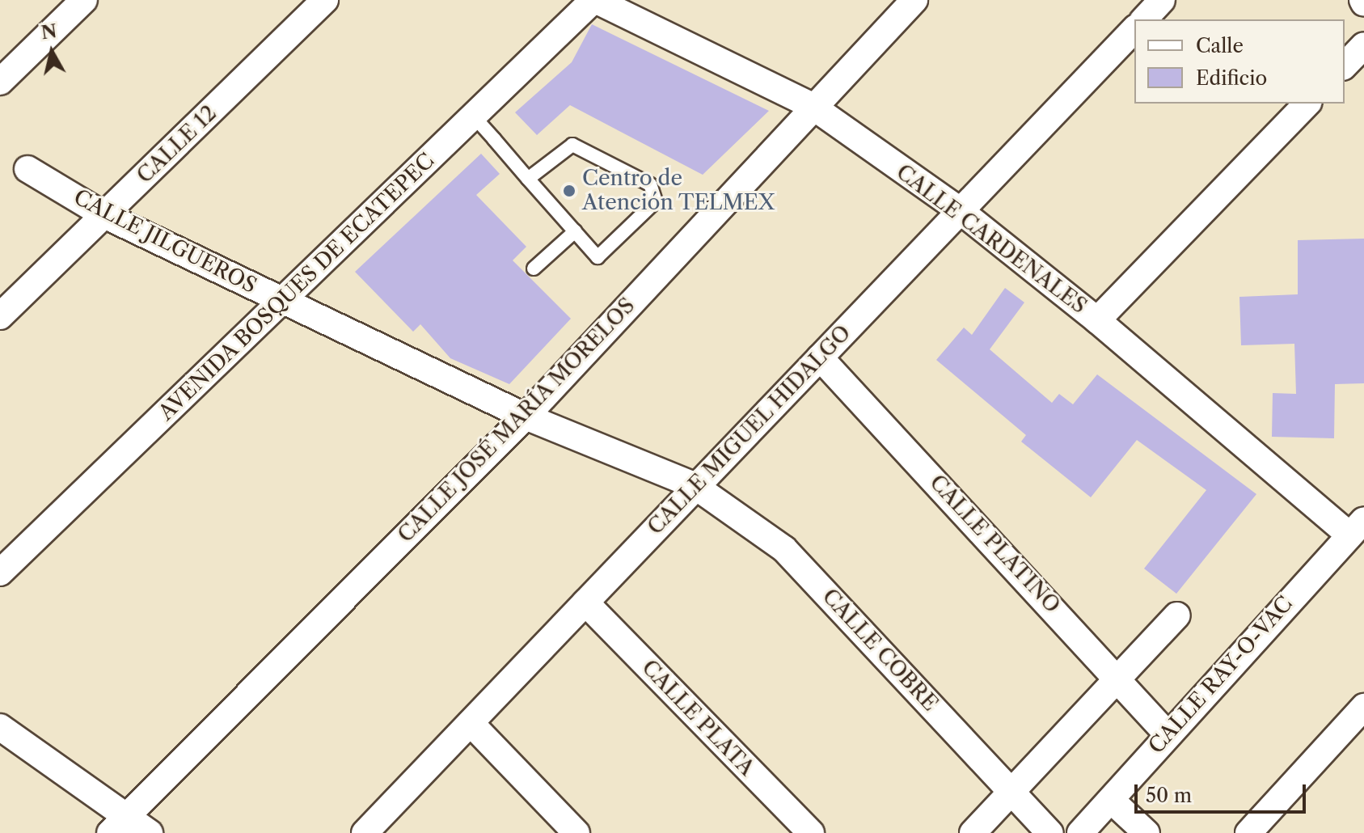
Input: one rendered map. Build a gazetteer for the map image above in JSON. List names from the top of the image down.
{
  "streets": {
    "street": [
      "CALLE 12",
      "CALLE CARDENALES",
      "CALLE JILGUEROS",
      "AVENIDA BOSQUES DE ECATEPEC",
      "CALLE JOSÉ MARÍA MORELOS",
      "CALLE MIGUEL HIDALGO",
      "CALLE PLATINO",
      "CALLE COBRE",
      "CALLE RAY-O-VAC",
      "CALLE PLATA"
    ]
  },
  "crossings": [
    ["CALLE 12", "CALLE JILGUEROS"],
    ["CALLE CARDENALES", "AVENIDA BOSQUES DE ECATEPEC"],
    ["CALLE CARDENALES", "CALLE JOSÉ MARÍA MORELOS"],
    ["CALLE CARDENALES", "CALLE MIGUEL HIDALGO"],
    ["CALLE CARDENALES", "CALLE RAY-O-VAC"],
    ["CALLE JILGUEROS", "AVENIDA BOSQUES DE ECATEPEC"],
    ["CALLE JILGUEROS", "CALLE JOSÉ MARÍA MORELOS"],
    ["CALLE JILGUEROS", "CALLE MIGUEL HIDALGO"],
    ["CALLE JILGUEROS", "CALLE COBRE"],
    ["CALLE MIGUEL HIDALGO", "CALLE PLATINO"],
    ["CALLE MIGUEL HIDALGO", "CALLE COBRE"],
    ["CALLE MIGUEL HIDALGO", "CALLE PLATA"],
    ["CALLE PLATINO", "CALLE RAY-O-VAC"]
  ],
  "places": ["Centro de Atención TELMEX"],
  "legend": ["Calle", "Edificio"],
  "scale_bar": "50 m",
  "north": "top"
}
